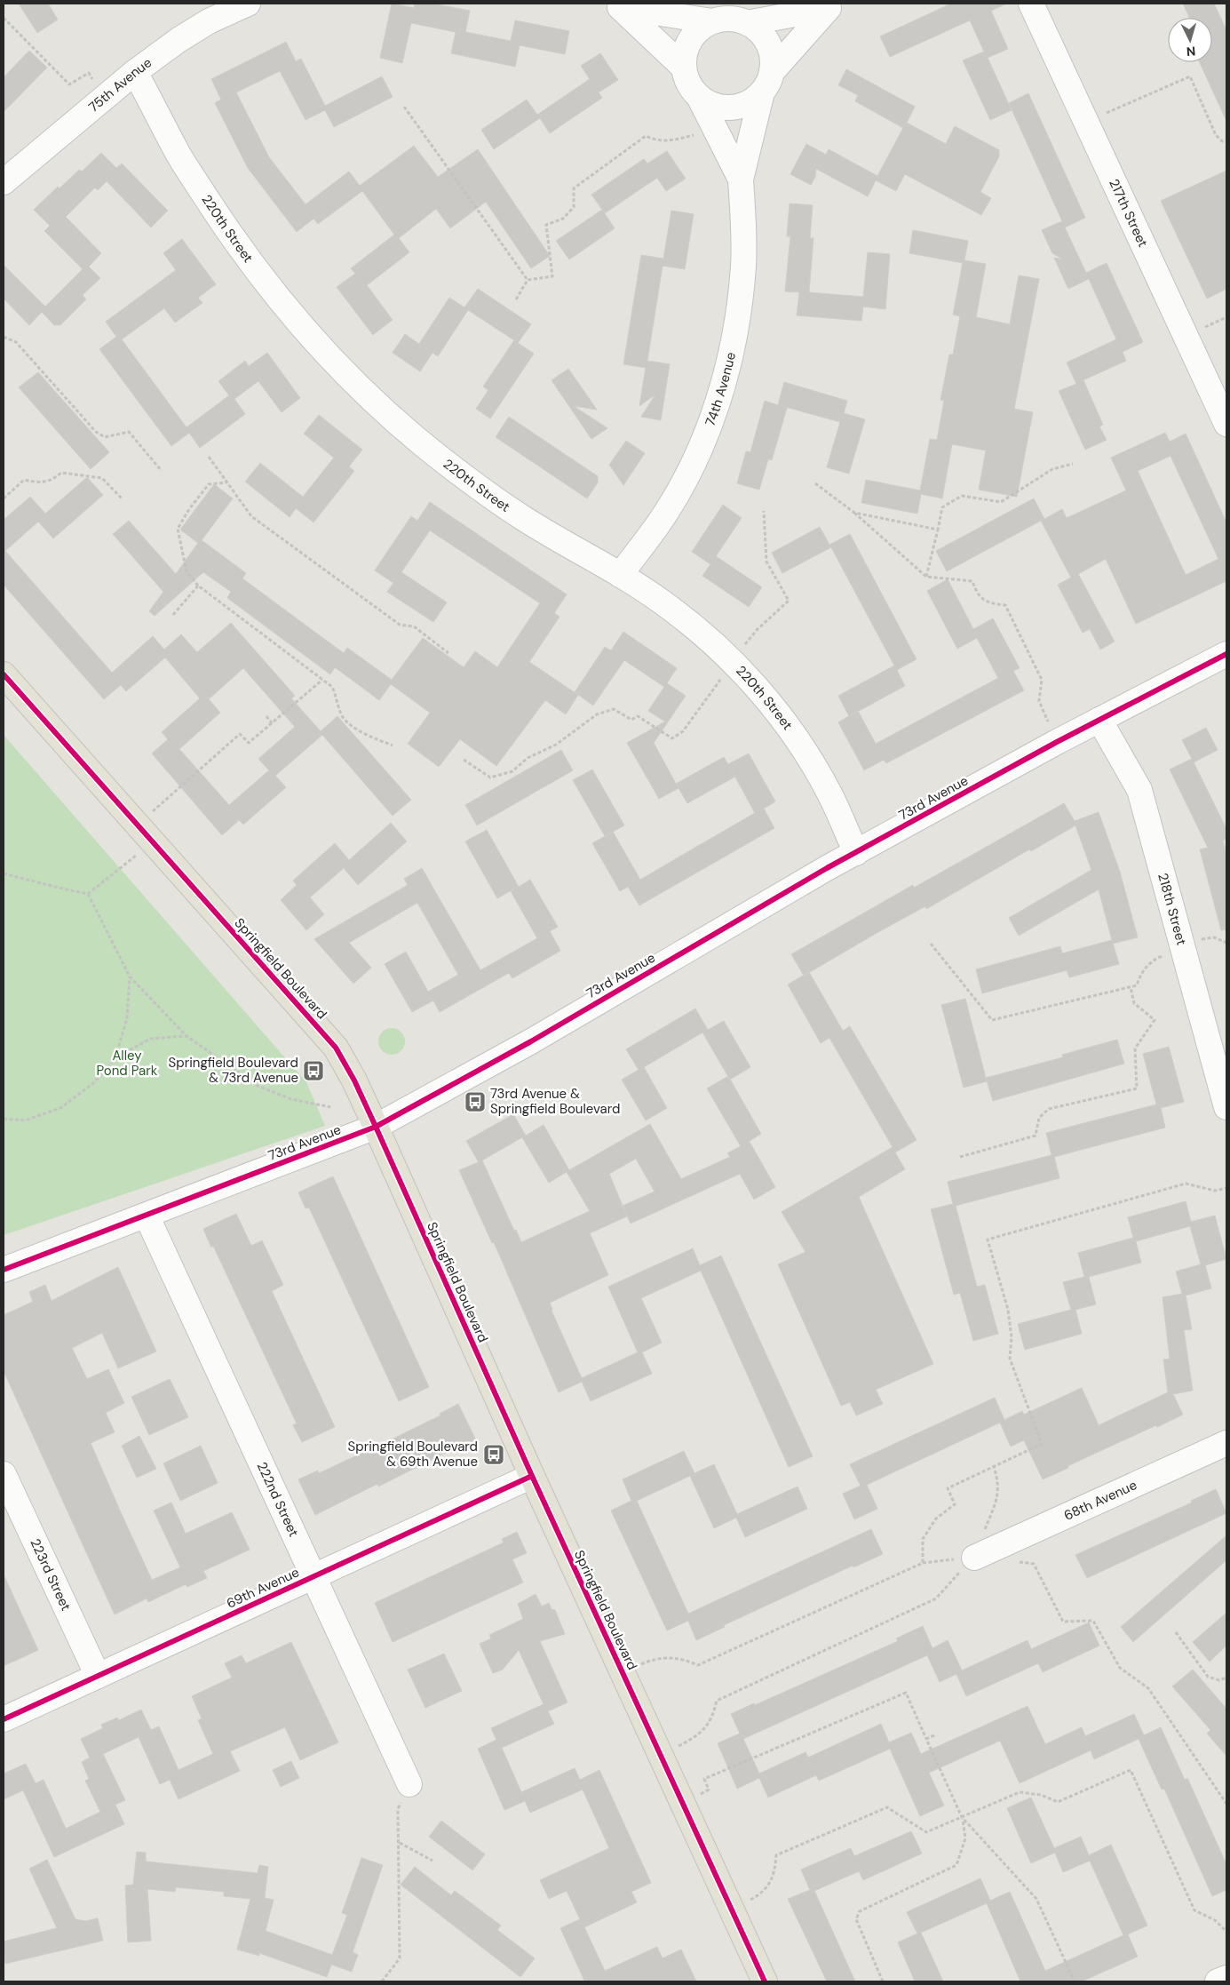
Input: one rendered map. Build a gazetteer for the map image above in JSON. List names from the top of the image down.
{
  "streets": {
    "main road": ["Springfield Boulevard"],
    "street": [
      "75th Avenue",
      "217th Street",
      "220th Street",
      "74th Avenue",
      "73rd Avenue",
      "218th Street",
      "222nd Street",
      "68th Avenue",
      "223rd Street",
      "69th Avenue"
    ]
  },
  "crossings": [
    ["75th Avenue", "220th Street"],
    ["220th Street", "74th Avenue"],
    ["220th Street", "73rd Avenue"],
    ["73rd Avenue", "218th Street"],
    ["73rd Avenue", "Springfield Boulevard"],
    ["73rd Avenue", "222nd Street"],
    ["Springfield Boulevard", "69th Avenue"],
    ["222nd Street", "69th Avenue"],
    ["223rd Street", "69th Avenue"]
  ],
  "parks": ["Alley Pond Park"],
  "places": {
    "bus stop": ["Springfield Boulevard & 73rd Avenue", "73rd Avenue & Springfield Boulevard", "Springfield Boulevard & 69th Avenue"]
  },
  "north": "bottom"
}
